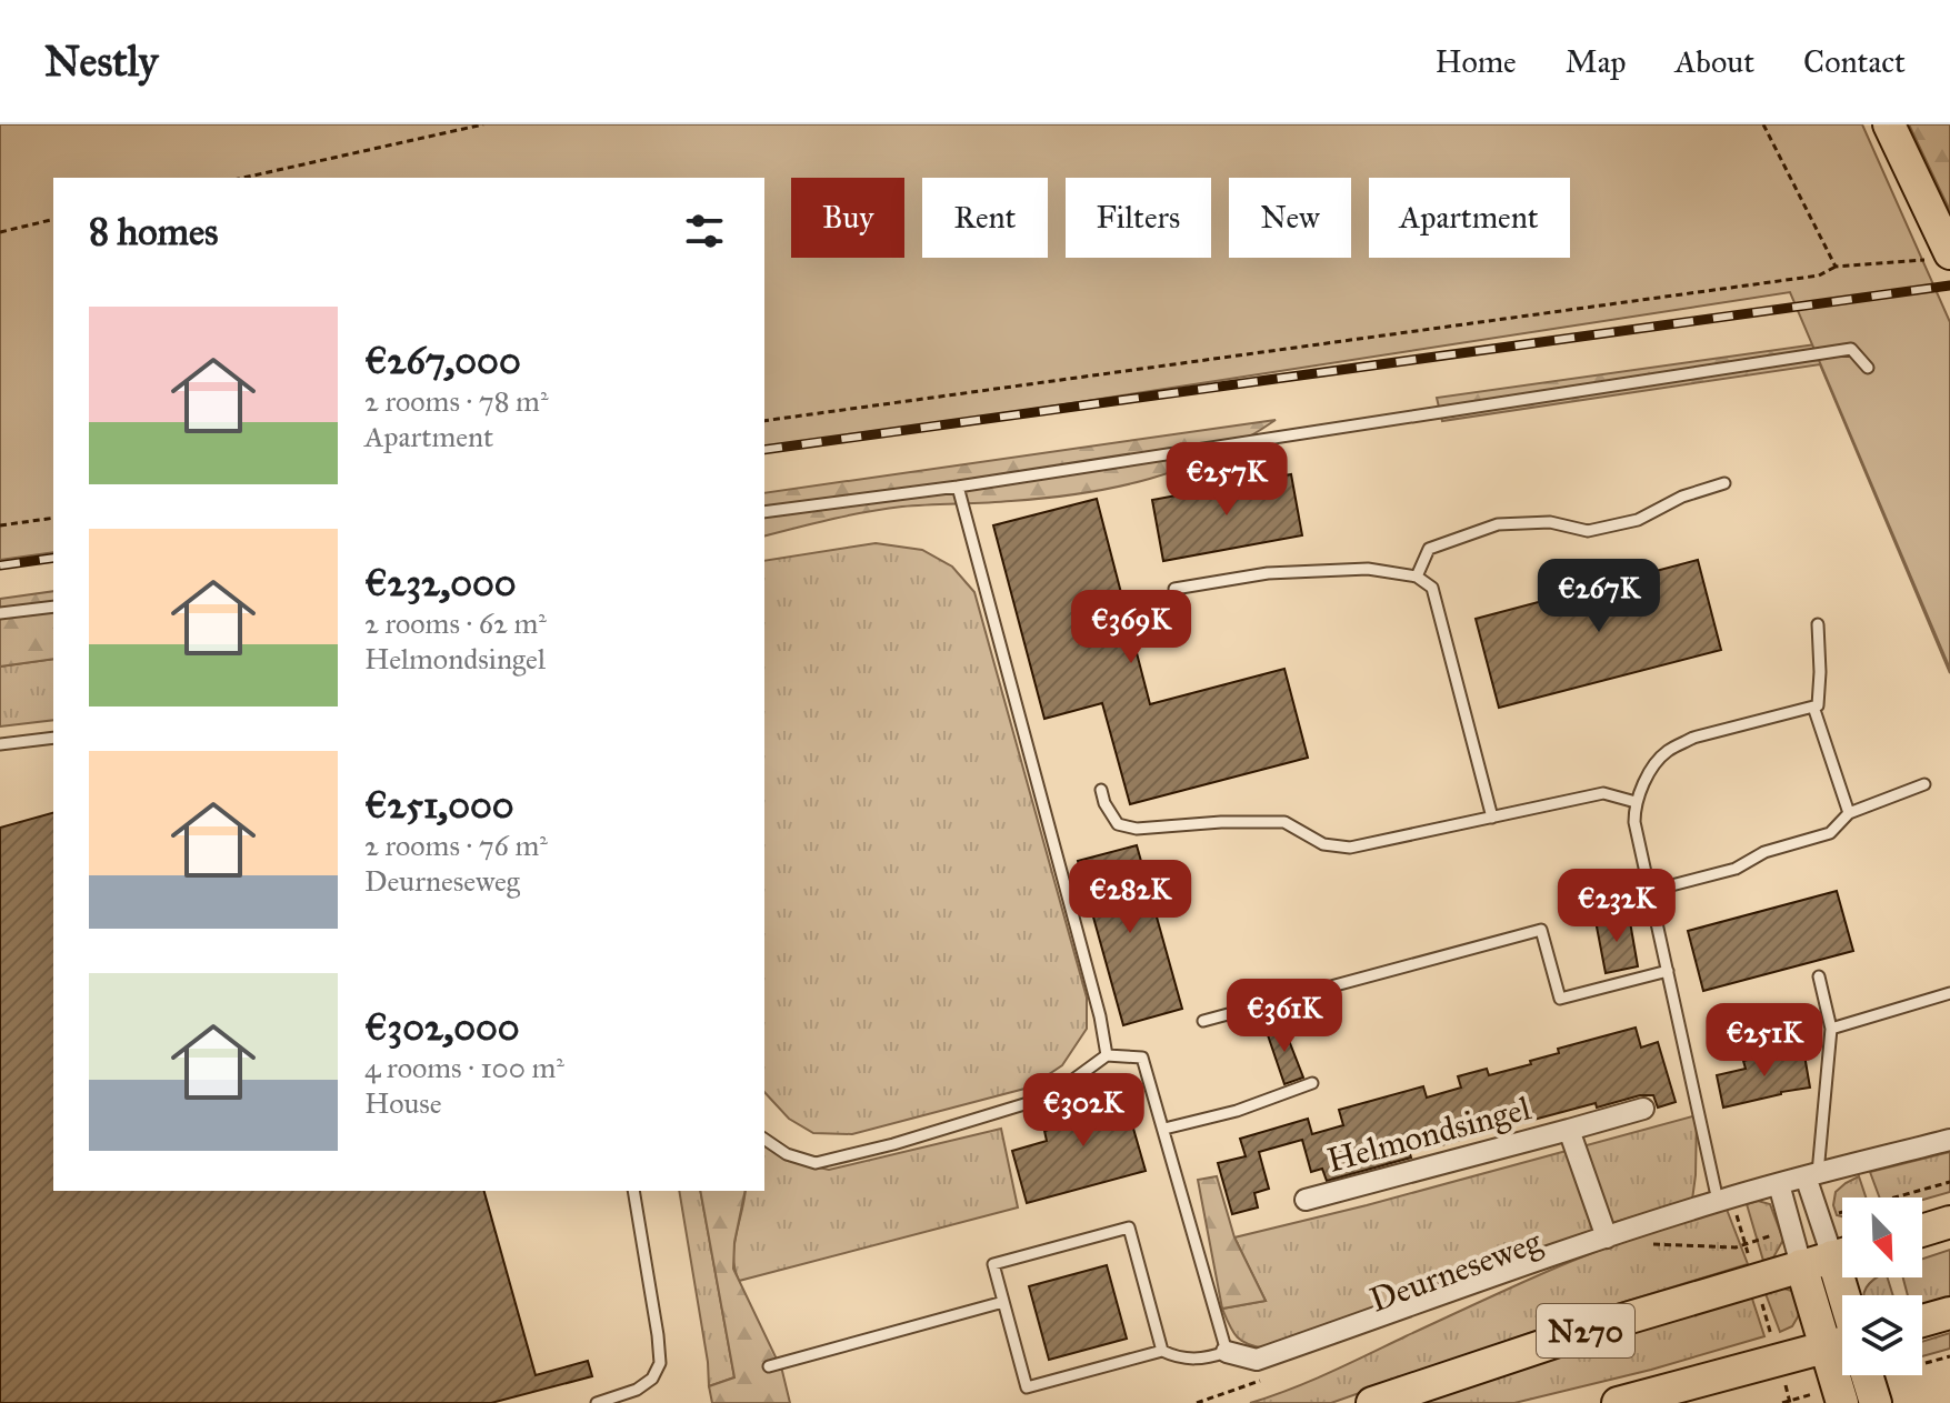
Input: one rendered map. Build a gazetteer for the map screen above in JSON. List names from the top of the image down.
{
  "streets": {
    "main road": ["N270"],
    "street": ["Helmondsingel", "Deurneseweg"]
  },
  "crossings": [
    ["Helmondsingel", "Deurneseweg"]
  ],
  "north": "bottom right",
  "page": {
    "header": "Nestly",
    "nav": [
      "Home",
      "Map",
      "About",
      "Contact"
    ],
    "chip": [
      "Buy",
      "Rent",
      "Filters",
      "New",
      "Apartment"
    ],
    "heading": "8 homes",
    "list": [
      {
        "name": "€267,000",
        "note": "2 rooms · 78 m² · Apartment"
      },
      {
        "name": "€232,000",
        "note": "2 rooms · 62 m² · Helmondsingel"
      },
      {
        "name": "€251,000",
        "note": "2 rooms · 76 m² · Deurneseweg"
      },
      {
        "name": "€302,000",
        "note": "4 rooms · 100 m² · House"
      }
    ],
    "price": [
      "€257K",
      "€267K",
      "€369K",
      "€282K",
      "€232K",
      "€361K",
      "€251K",
      "€302K"
    ]
  }
}
